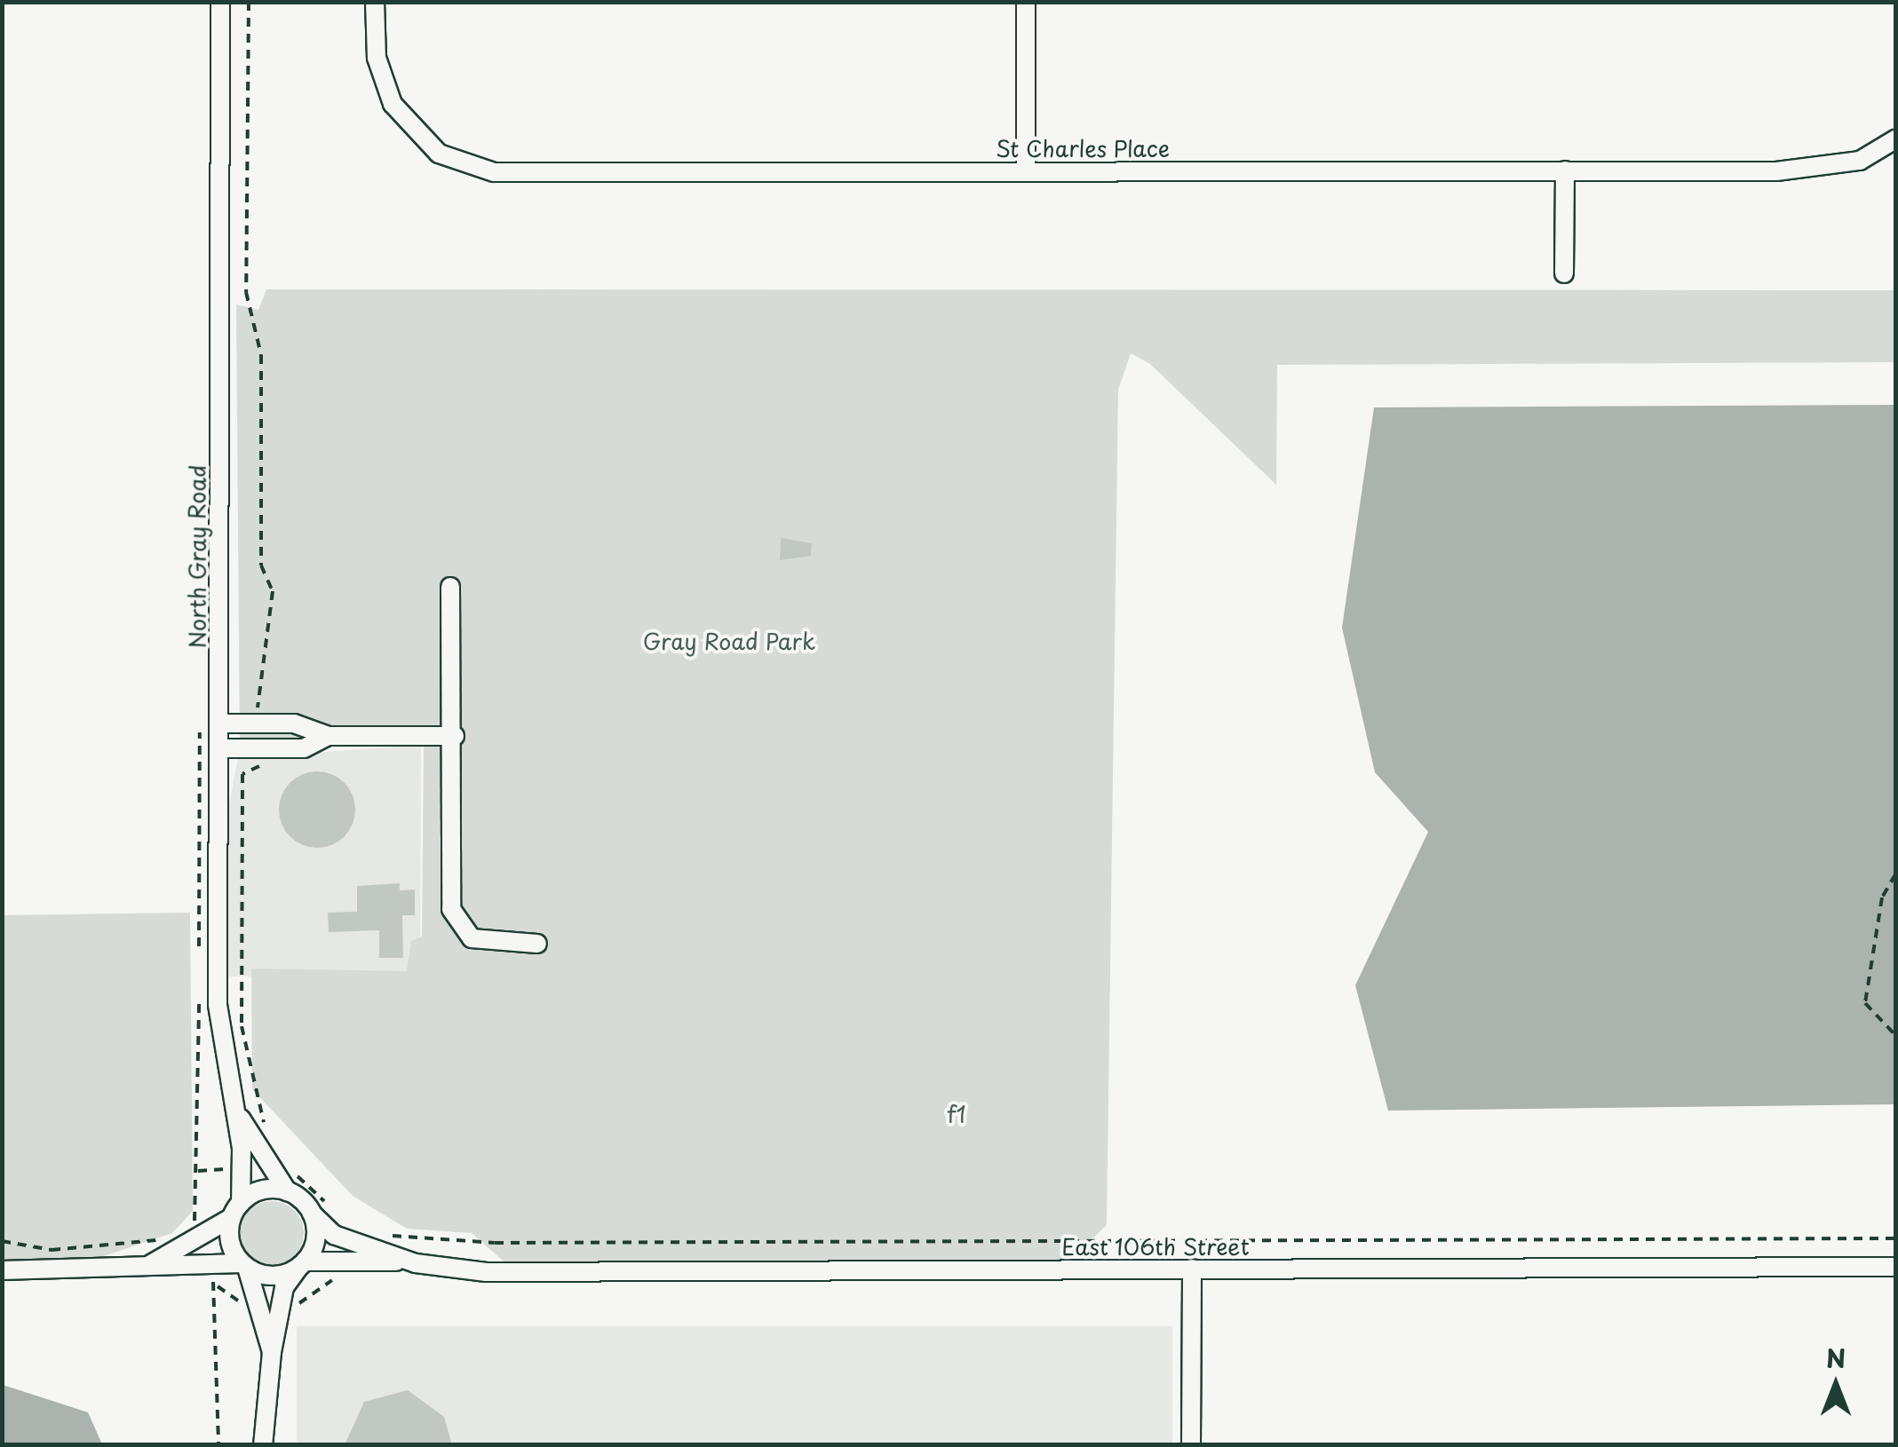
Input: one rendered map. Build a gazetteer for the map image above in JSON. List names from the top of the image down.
{
  "streets": {
    "street": ["St Charles Place", "North Gray Road", "East 106th Street"]
  },
  "crossings": [
    ["North Gray Road", "East 106th Street"]
  ],
  "parks": ["Gray Road Park", "f1"],
  "north": "top"
}
